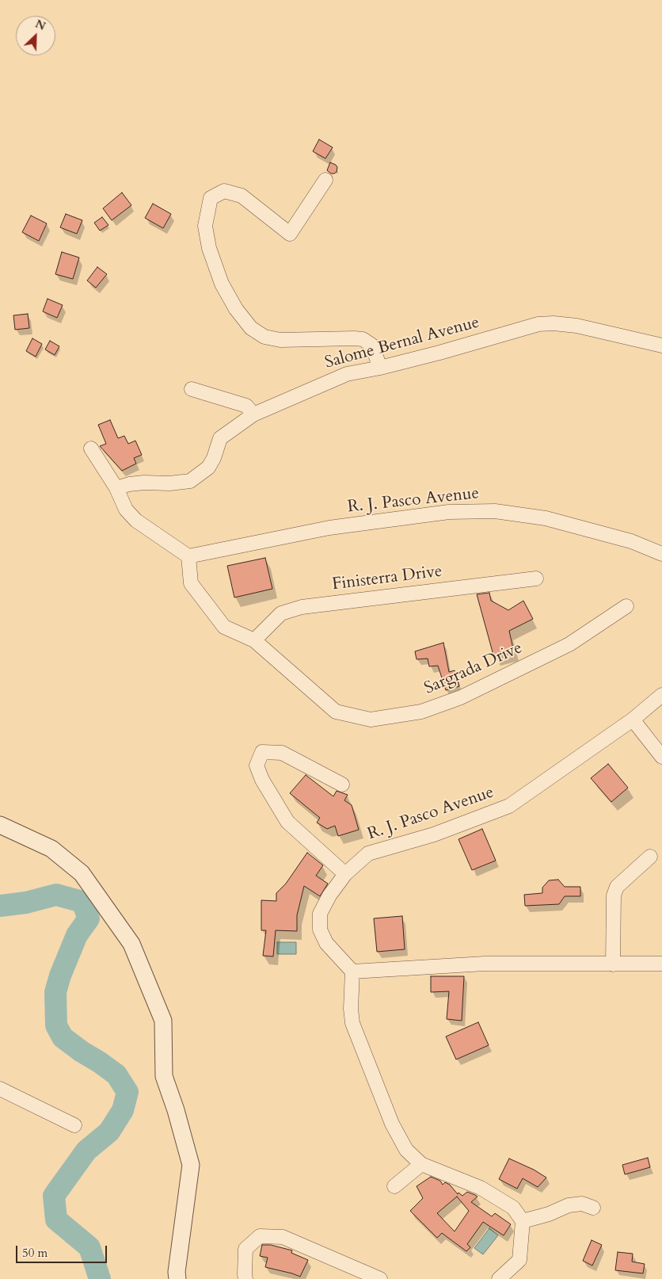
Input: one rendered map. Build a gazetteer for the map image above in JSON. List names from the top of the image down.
{
  "streets": {
    "street": [
      "Salome Bernal Avenue",
      "R. J. Pasco Avenue",
      "Finisterra Drive",
      "Sargrada Drive"
    ]
  },
  "crossings": [
    ["R. J. Pasco Avenue", "Sargrada Drive"],
    ["Finisterra Drive", "Sargrada Drive"]
  ],
  "scale_bar": "50 m",
  "north": "top right"
}
